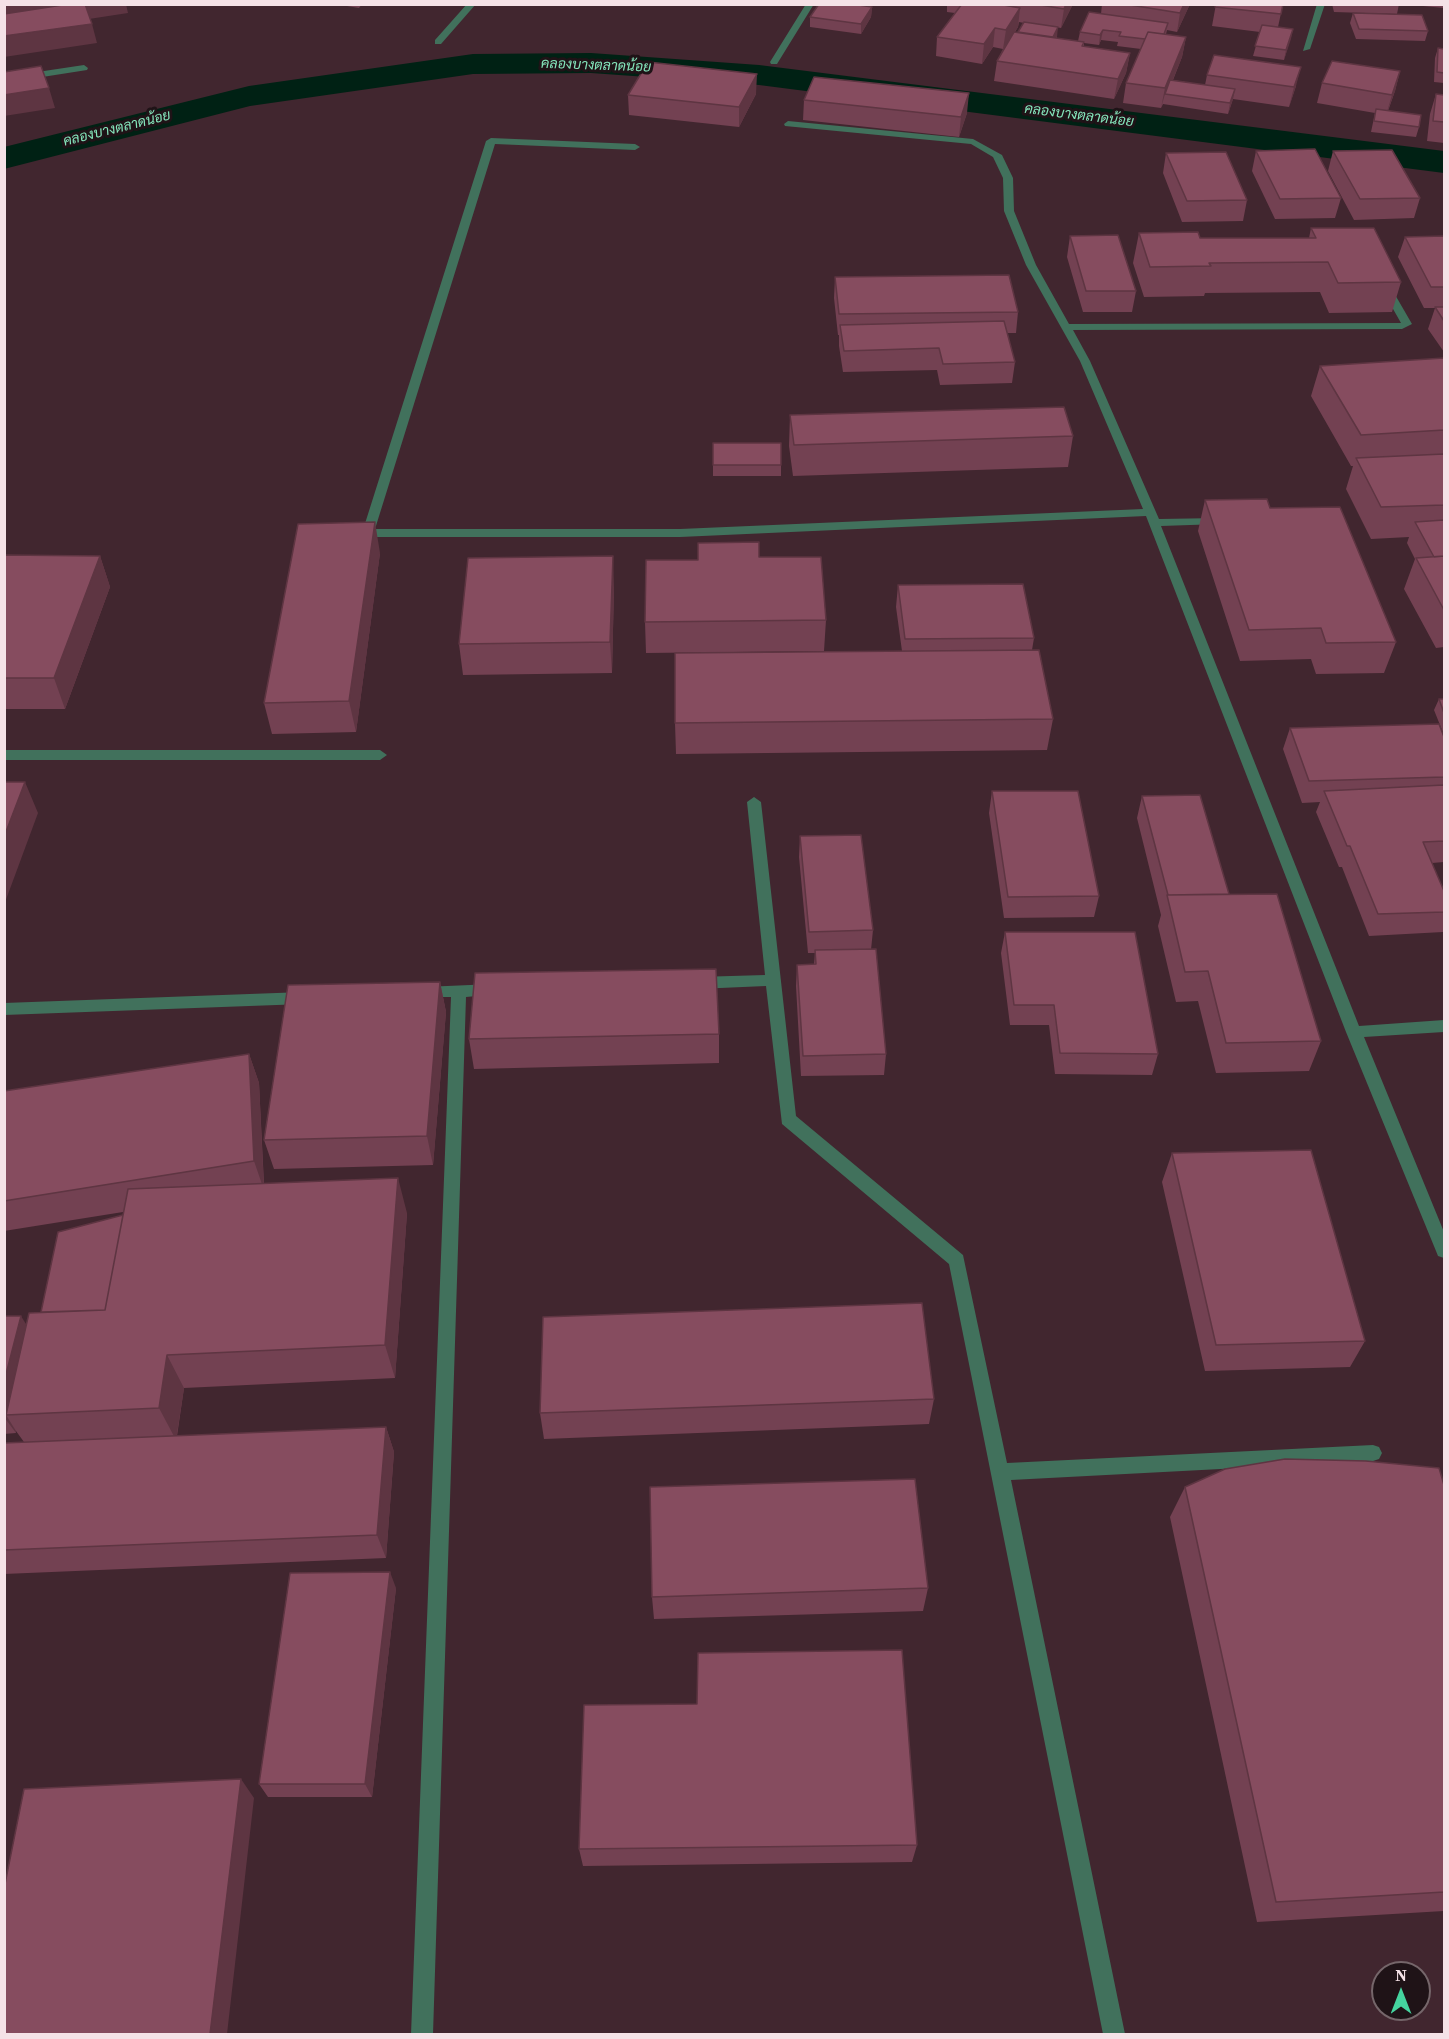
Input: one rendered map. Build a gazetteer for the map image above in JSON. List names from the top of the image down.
{
  "water": ["คลองบางตลาดน้อย"],
  "north": "top"
}
